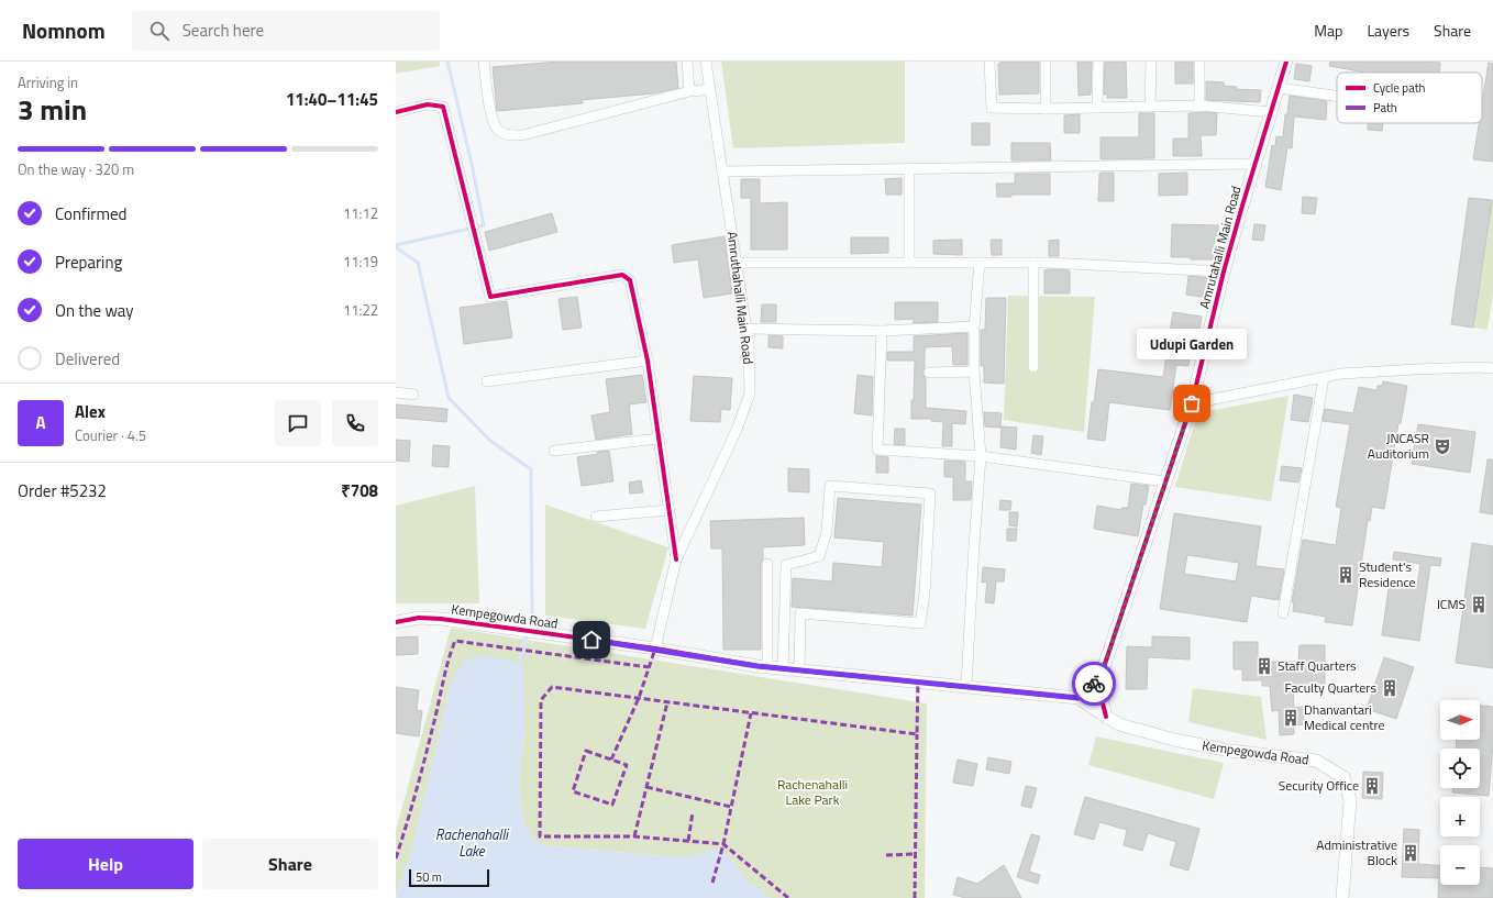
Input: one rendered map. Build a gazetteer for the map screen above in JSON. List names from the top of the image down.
{
  "streets": {
    "street": ["Amrutahalli Main Road", "Amruthahalli Main Road", "Kempegowda Road"]
  },
  "crossings": [
    ["Amrutahalli Main Road", "Kempegowda Road"],
    ["Amruthahalli Main Road", "Kempegowda Road"]
  ],
  "water": ["Rachenahalli Lake"],
  "parks": ["Rachenahalli Lake Park"],
  "places": {
    "other": ["Udupi Garden"],
    "theatre": ["JNCASR Auditorium"],
    "building": [
      "Student's Residence",
      "ICMS",
      "Staff Quarters",
      "Faculty Quarters",
      "Dhanvantari Medical centre",
      "Security Office",
      "Administrative Block"
    ]
  },
  "legend": ["Cycle path", "Path"],
  "scale_bar": "50 m",
  "north": "right",
  "page": {
    "header": "Nomnom",
    "search": "Search here",
    "nav": ["Map", "Layers", "Share"],
    "heading": ["3 min", "Arriving in", "11:40–11:45"],
    "panel": [
      "Alex",
      "Courier · 4.5",
      "Order #5232",
      "₹708"
    ],
    "bar": "On the way · 320 m",
    "list": [
      ["Confirmed", "11:12"],
      ["Preparing", "11:19"],
      ["On the way", "11:22"],
      "Delivered"
    ],
    "bubble": "Udupi Garden",
    "round": "A",
    "map_buttons": ["+", "−"],
    "buttons": ["Help", "Share"],
    "scale": "50 m"
  }
}
